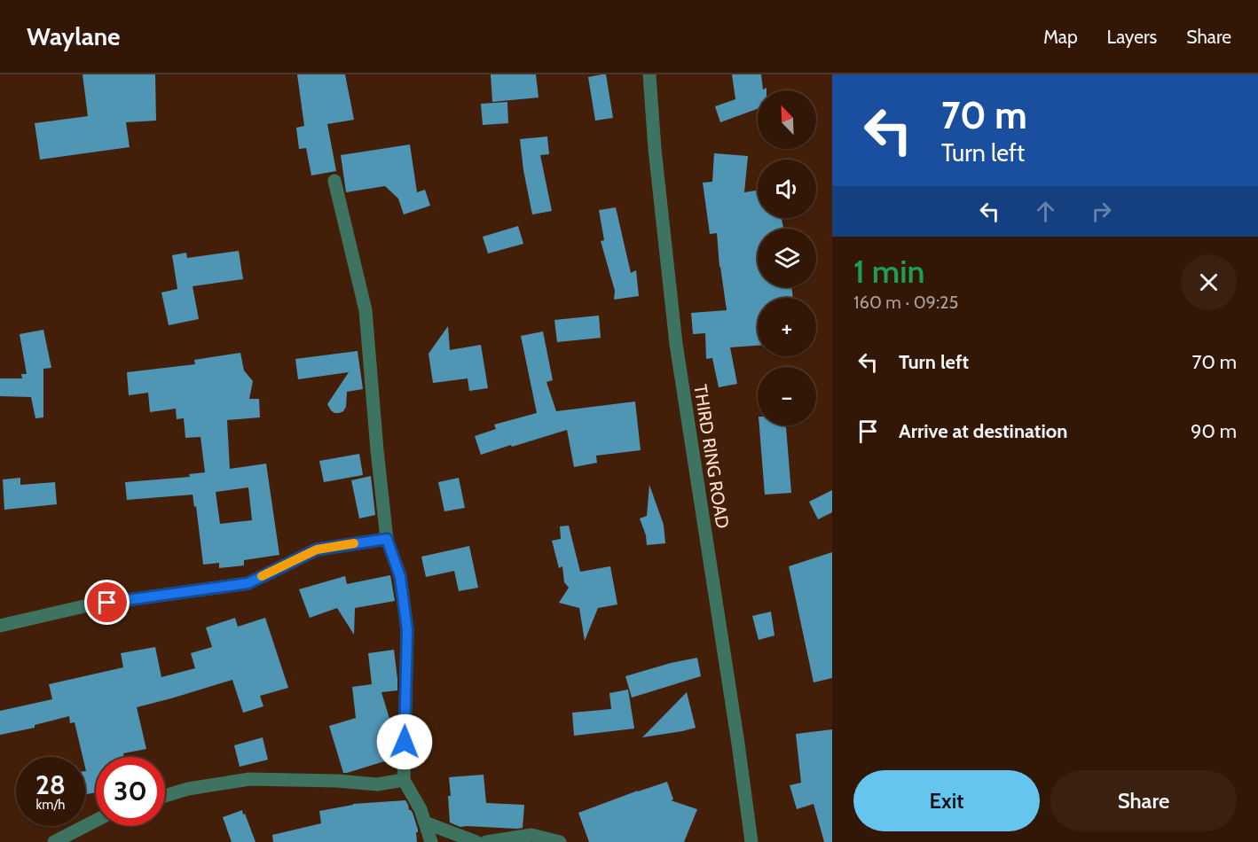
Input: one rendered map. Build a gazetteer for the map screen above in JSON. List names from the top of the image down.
{
  "streets": {
    "street": ["THIRD RING ROAD"]
  },
  "north": "top left",
  "page": {
    "header": "Waylane",
    "nav": ["Map", "Layers", "Share"],
    "turn": ["70 m", "Turn left"],
    "map_buttons": ["+", "−"],
    "heading": ["1 min", "160 m · 09:25"],
    "list": [
      {
        "name": "Turn left",
        "value": "70 m"
      },
      {
        "name": "Arrive at destination",
        "value": "90 m"
      }
    ],
    "speed": "28 km/h",
    "limit": "30",
    "buttons": ["Exit", "Share"]
  }
}
